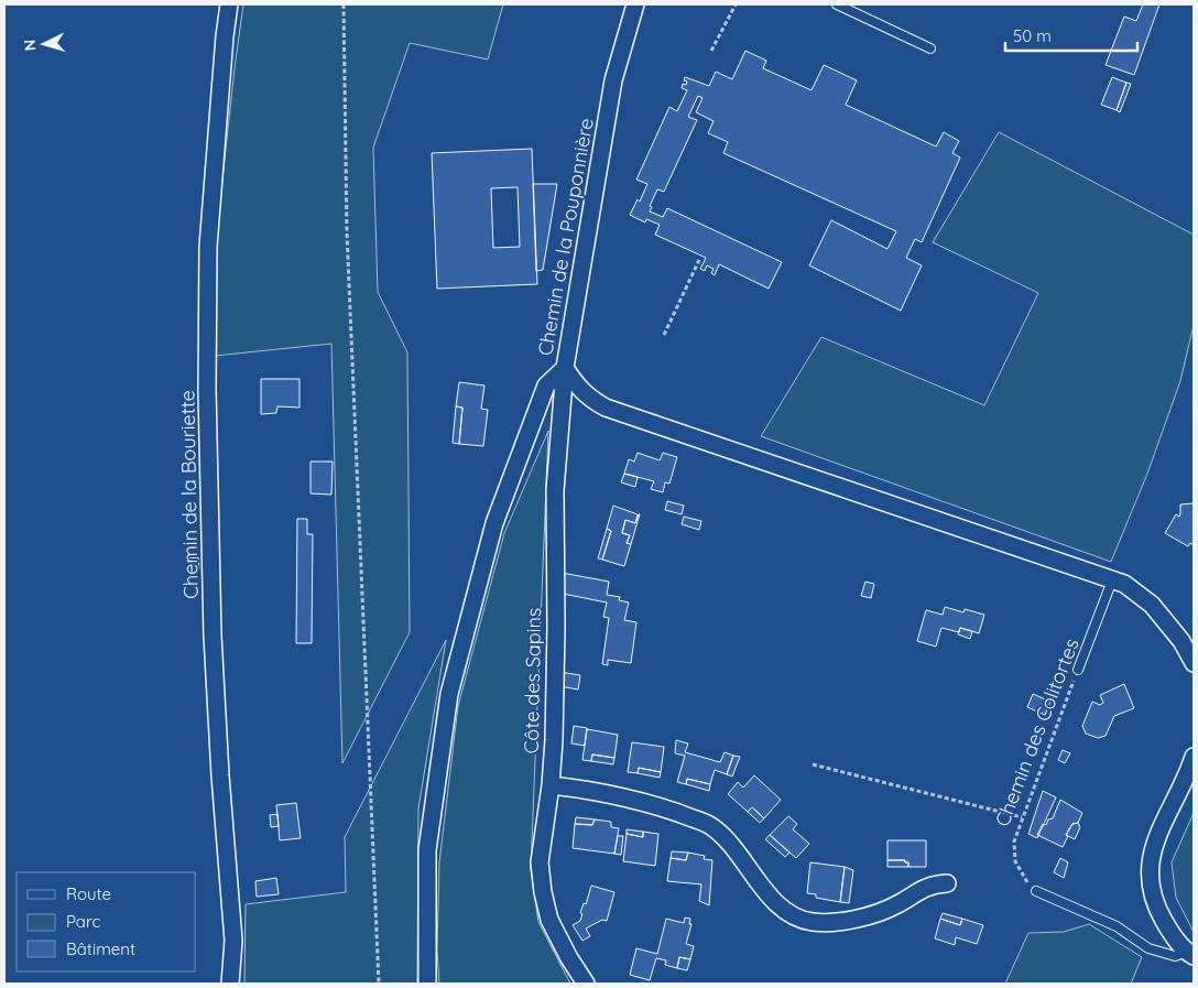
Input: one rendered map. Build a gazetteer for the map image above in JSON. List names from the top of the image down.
{
  "streets": {
    "street": ["Chemin de la Pouponnière", "Chemin de la Bouriette", "Côte des Sapins"],
    "lane": ["Chemin des Colitortes"]
  },
  "crossings": [
    ["Chemin de la Pouponnière", "Côte des Sapins"]
  ],
  "legend": ["Route", "Parc", "Bâtiment"],
  "scale_bar": "50 m",
  "north": "left"
}
